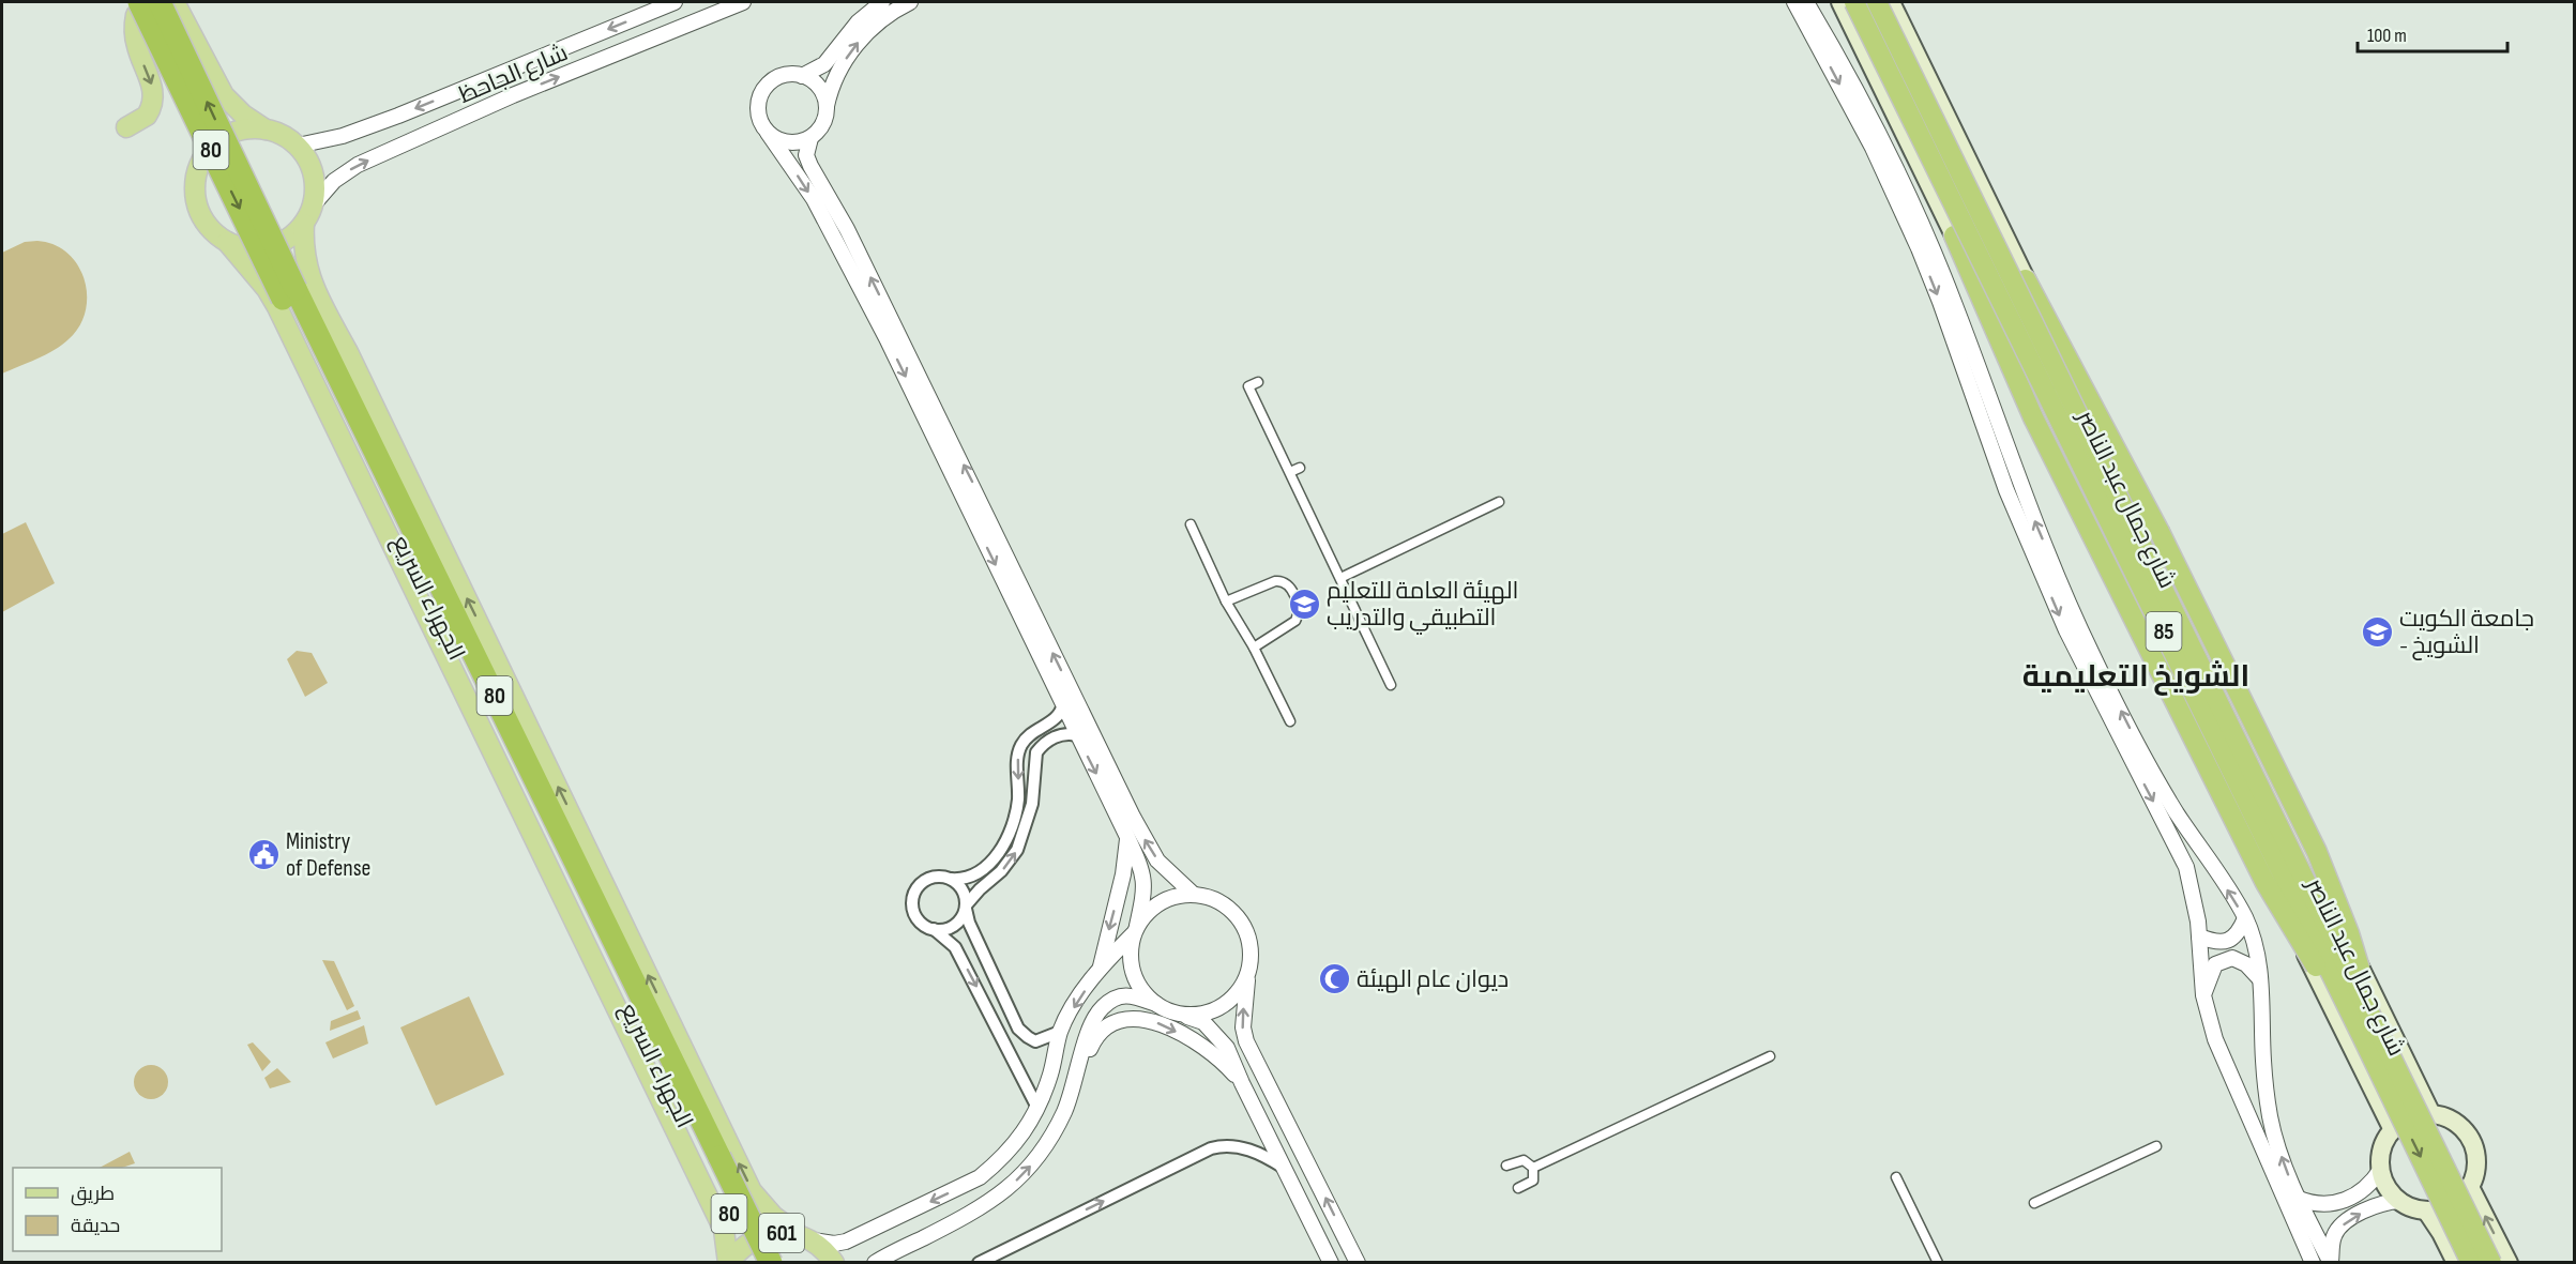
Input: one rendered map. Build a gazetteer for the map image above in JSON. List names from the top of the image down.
{
  "streets": {
    "highway": [
      "80",
      "شارع جمال عبد الناصر",
      "الجهراء السريع",
      "85"
    ],
    "main road": ["601"],
    "street": ["شارع الجاحظ"]
  },
  "crossings": [
    ["شارع الجاحظ", "الجهراء السريع"],
    ["الجهراء السريع", "601"]
  ],
  "districts": ["الشويخ التعليمية"],
  "places": {
    "school or university": ["الهيئة العامة للتعليم التطبيقي والتدريب", "جامعة الكويت - الشويخ"],
    "public building": ["Ministry of Defense"],
    "mosque": ["ديوان عام الهيئة"]
  },
  "legend": ["طريق", "حديقة"],
  "scale_bar": "100 m"
}
